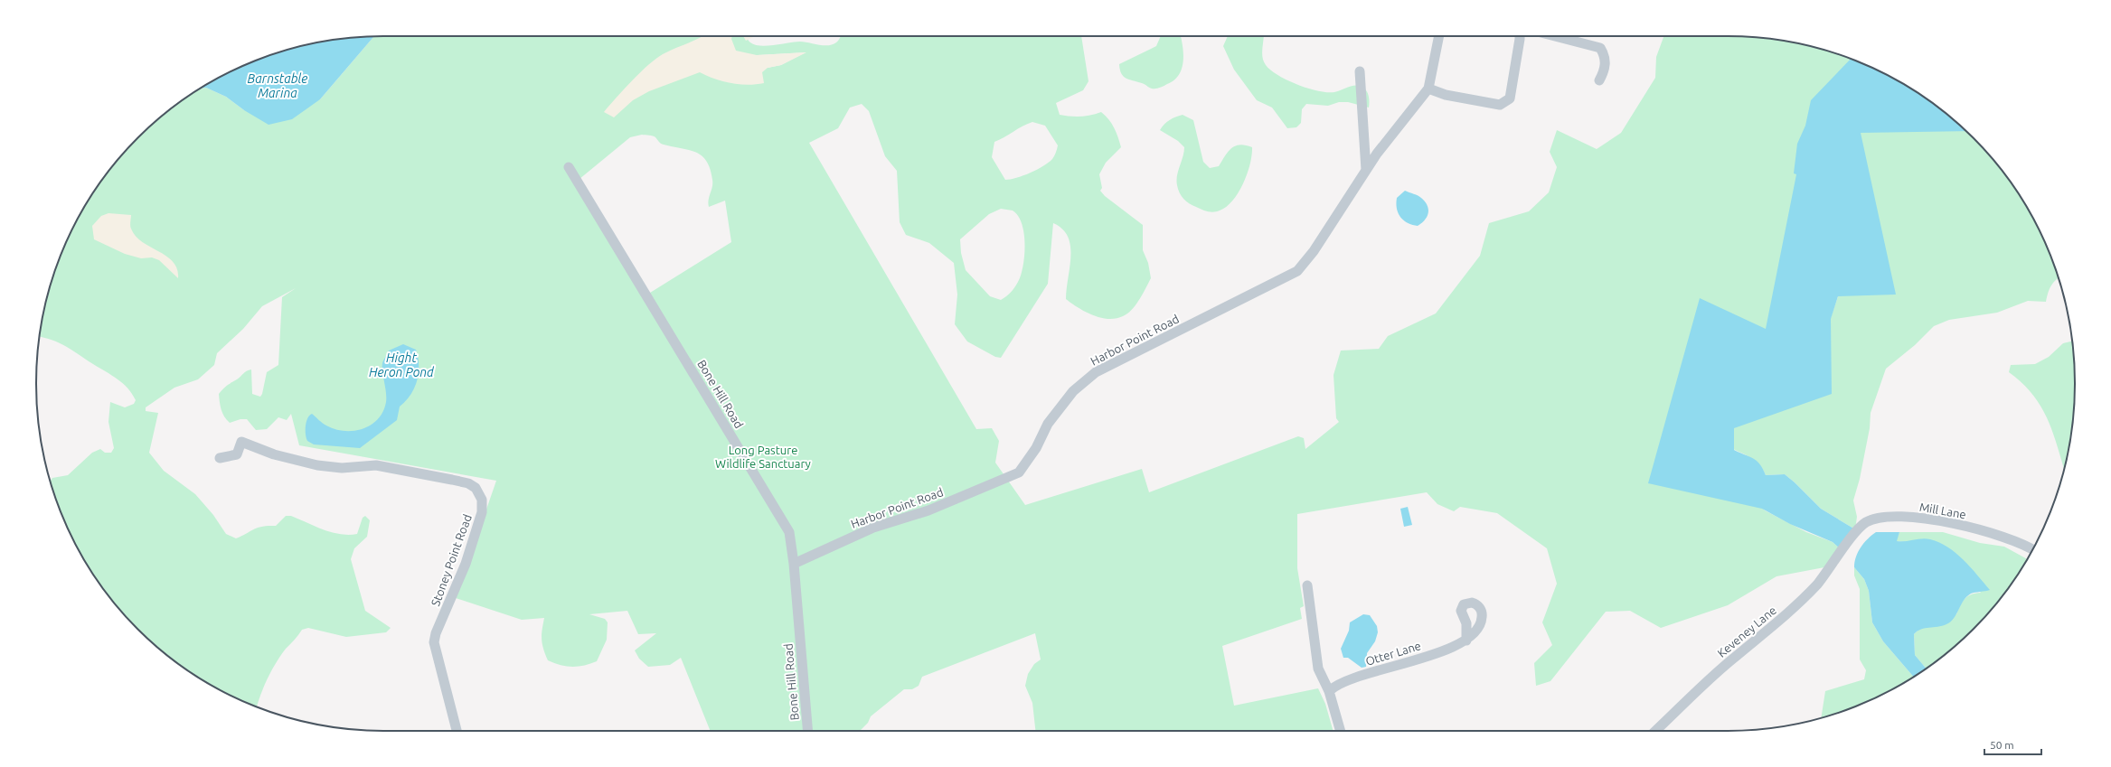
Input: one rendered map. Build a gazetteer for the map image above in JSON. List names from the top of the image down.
{
  "streets": {
    "street": [
      "Harbor Point Road",
      "Bone Hill Road",
      "Mill Lane",
      "Stoney Point Road",
      "Keveney Lane",
      "Otter Lane"
    ]
  },
  "crossings": [
    ["Harbor Point Road", "Bone Hill Road"],
    ["Mill Lane", "Keveney Lane"]
  ],
  "water": ["Barnstable Marina", "Hight Heron Pond"],
  "parks": ["Long Pasture Wildlife Sanctuary"],
  "scale_bar": "50 m"
}
